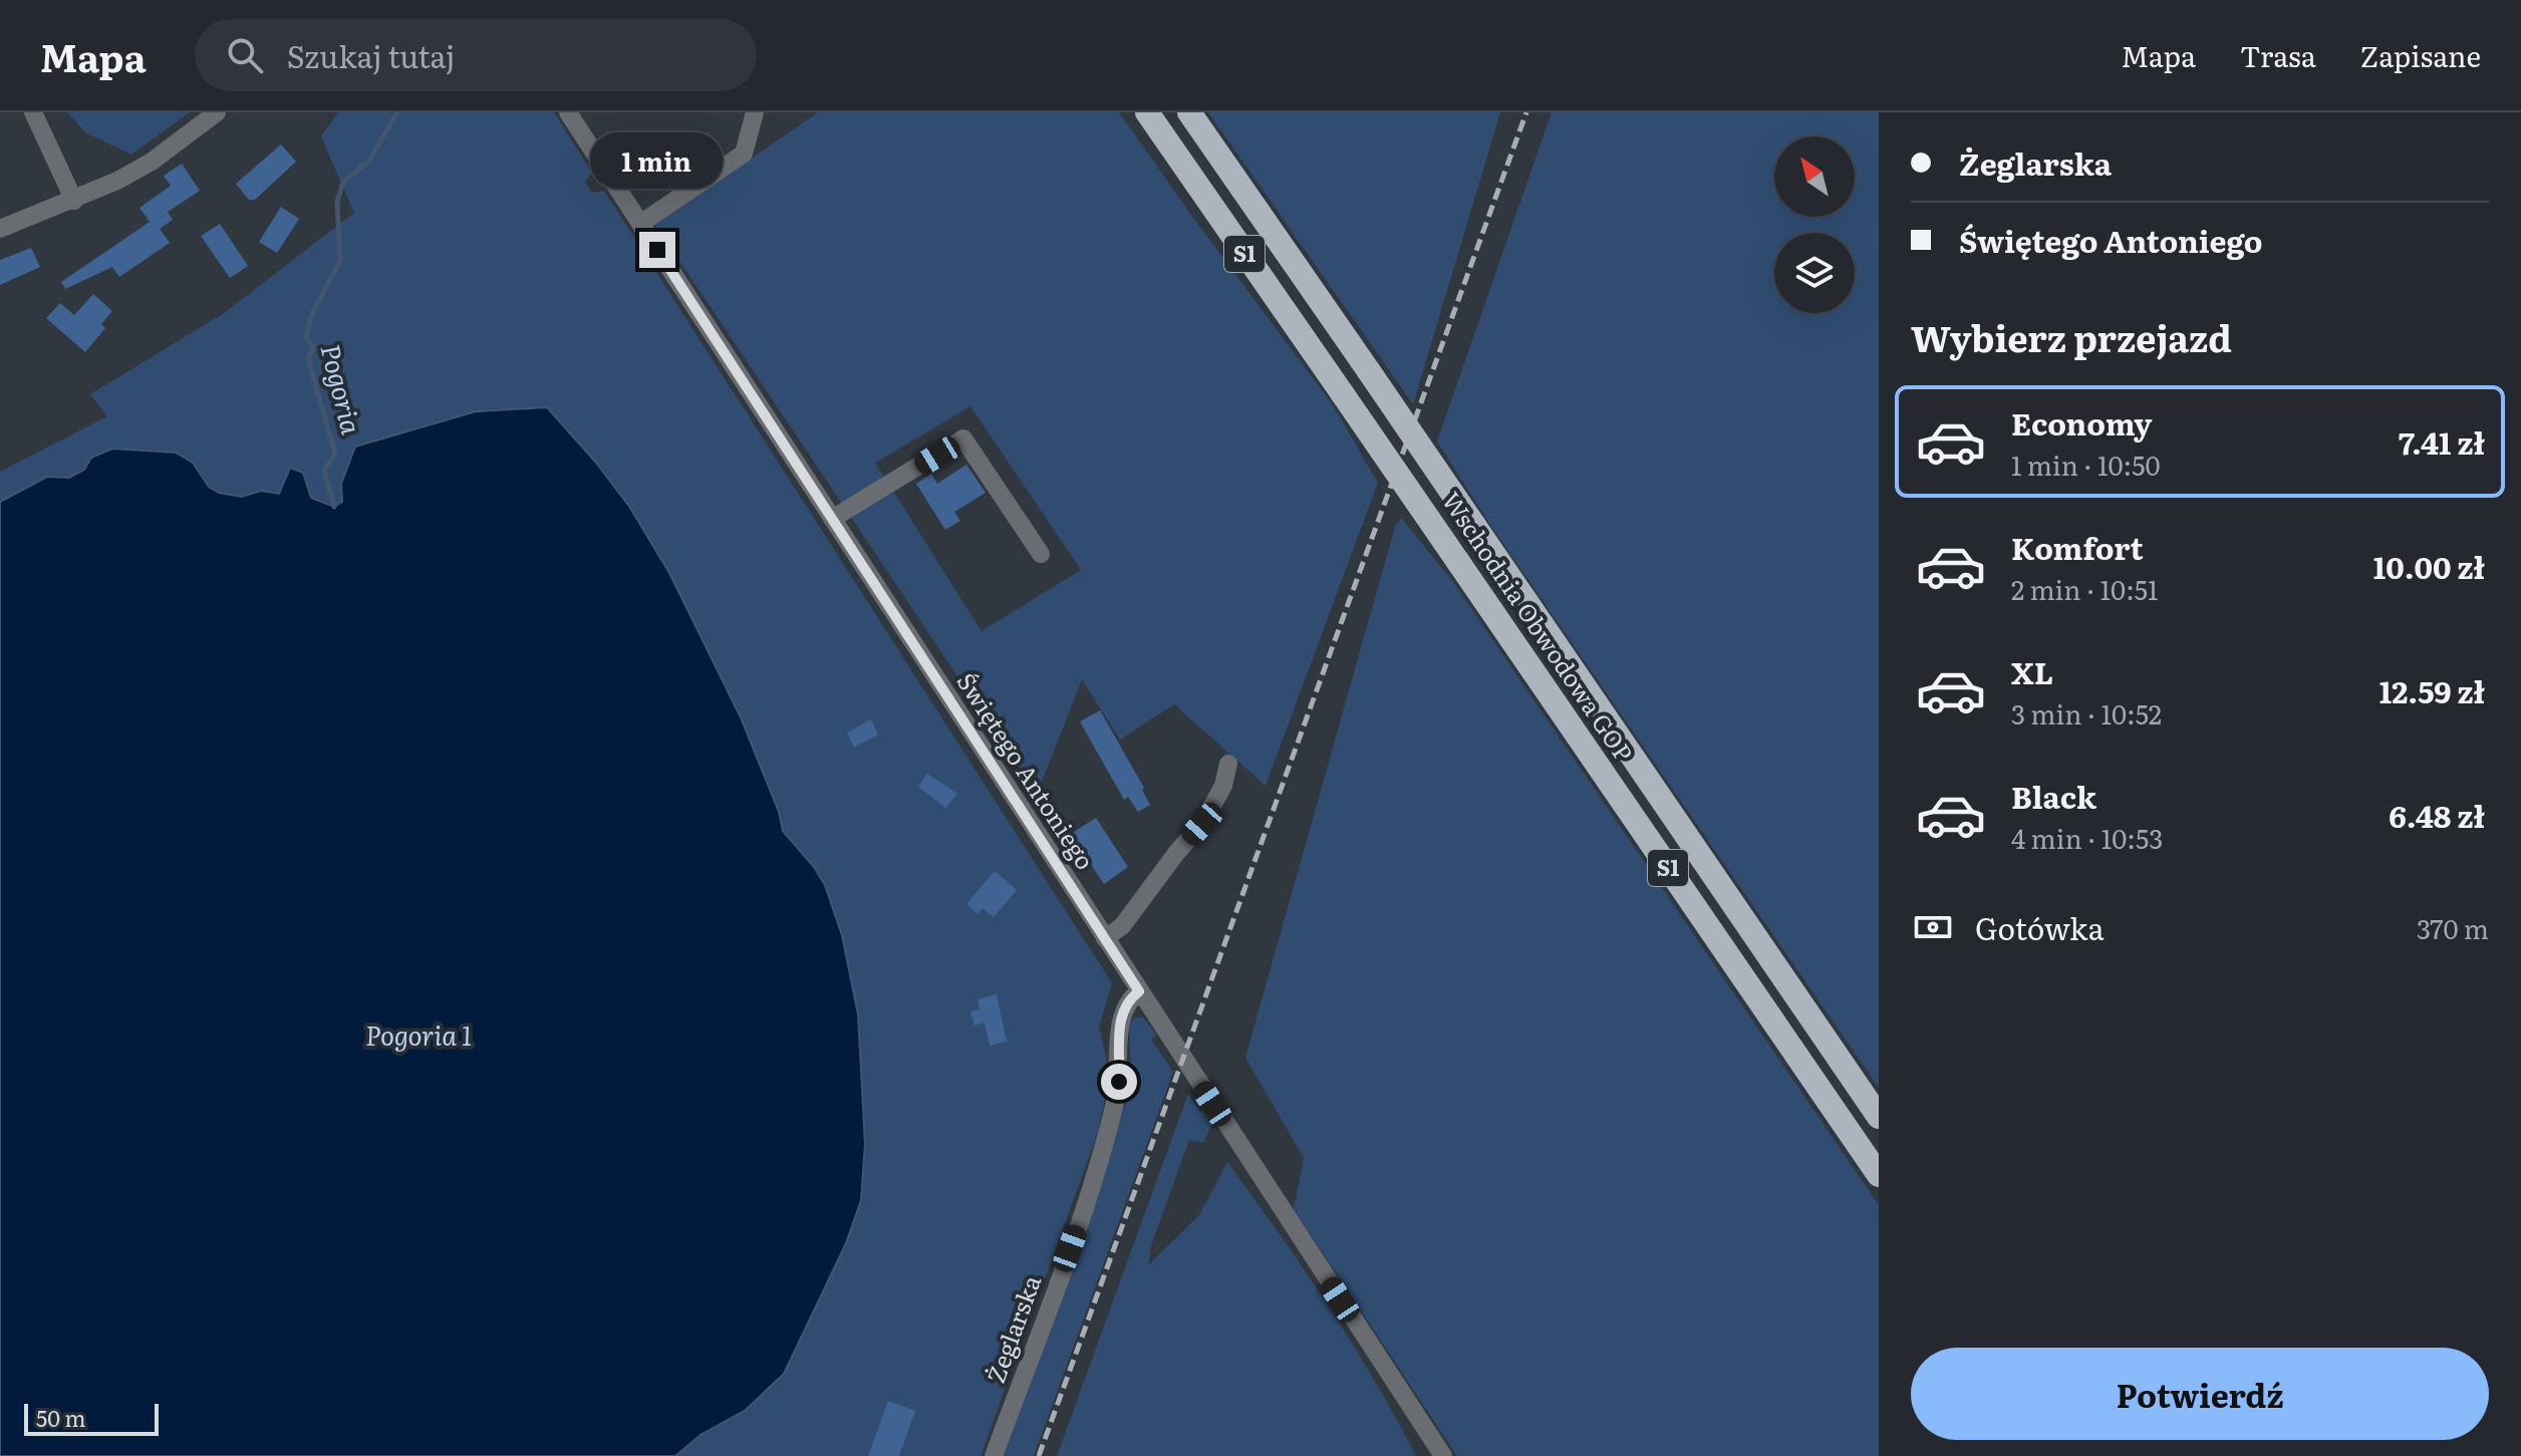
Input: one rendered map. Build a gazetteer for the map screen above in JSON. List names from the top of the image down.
{
  "streets": {
    "highway": ["S1", "Wschodnia Obwodowa GOP"],
    "street": ["Świętego Antoniego", "Żeglarska"]
  },
  "crossings": [
    ["Świętego Antoniego", "Żeglarska"]
  ],
  "water": ["Pogoria", "Pogoria 1"],
  "scale_bar": "50 m",
  "north": "top left",
  "page": {
    "header": "Mapa",
    "search": "Szukaj tutaj",
    "nav": ["Mapa", "Trasa", "Zapisane"],
    "banner": ["Żeglarska", "Świętego Antoniego"],
    "bubble": "1 min",
    "heading": "Wybierz przejazd",
    "list": [
      {
        "name": "Economy",
        "note": "1 min · 10:50",
        "value": "7.41 zł"
      },
      {
        "name": "Komfort",
        "note": "2 min · 10:51",
        "value": "10.00 zł"
      },
      {
        "name": "XL",
        "note": "3 min · 10:52",
        "value": "12.59 zł"
      },
      {
        "name": "Black",
        "note": "4 min · 10:53",
        "value": "6.48 zł"
      }
    ],
    "pay": ["Gotówka", "370 m"],
    "buttons": "Potwierdź",
    "scale": "50 m"
  }
}
